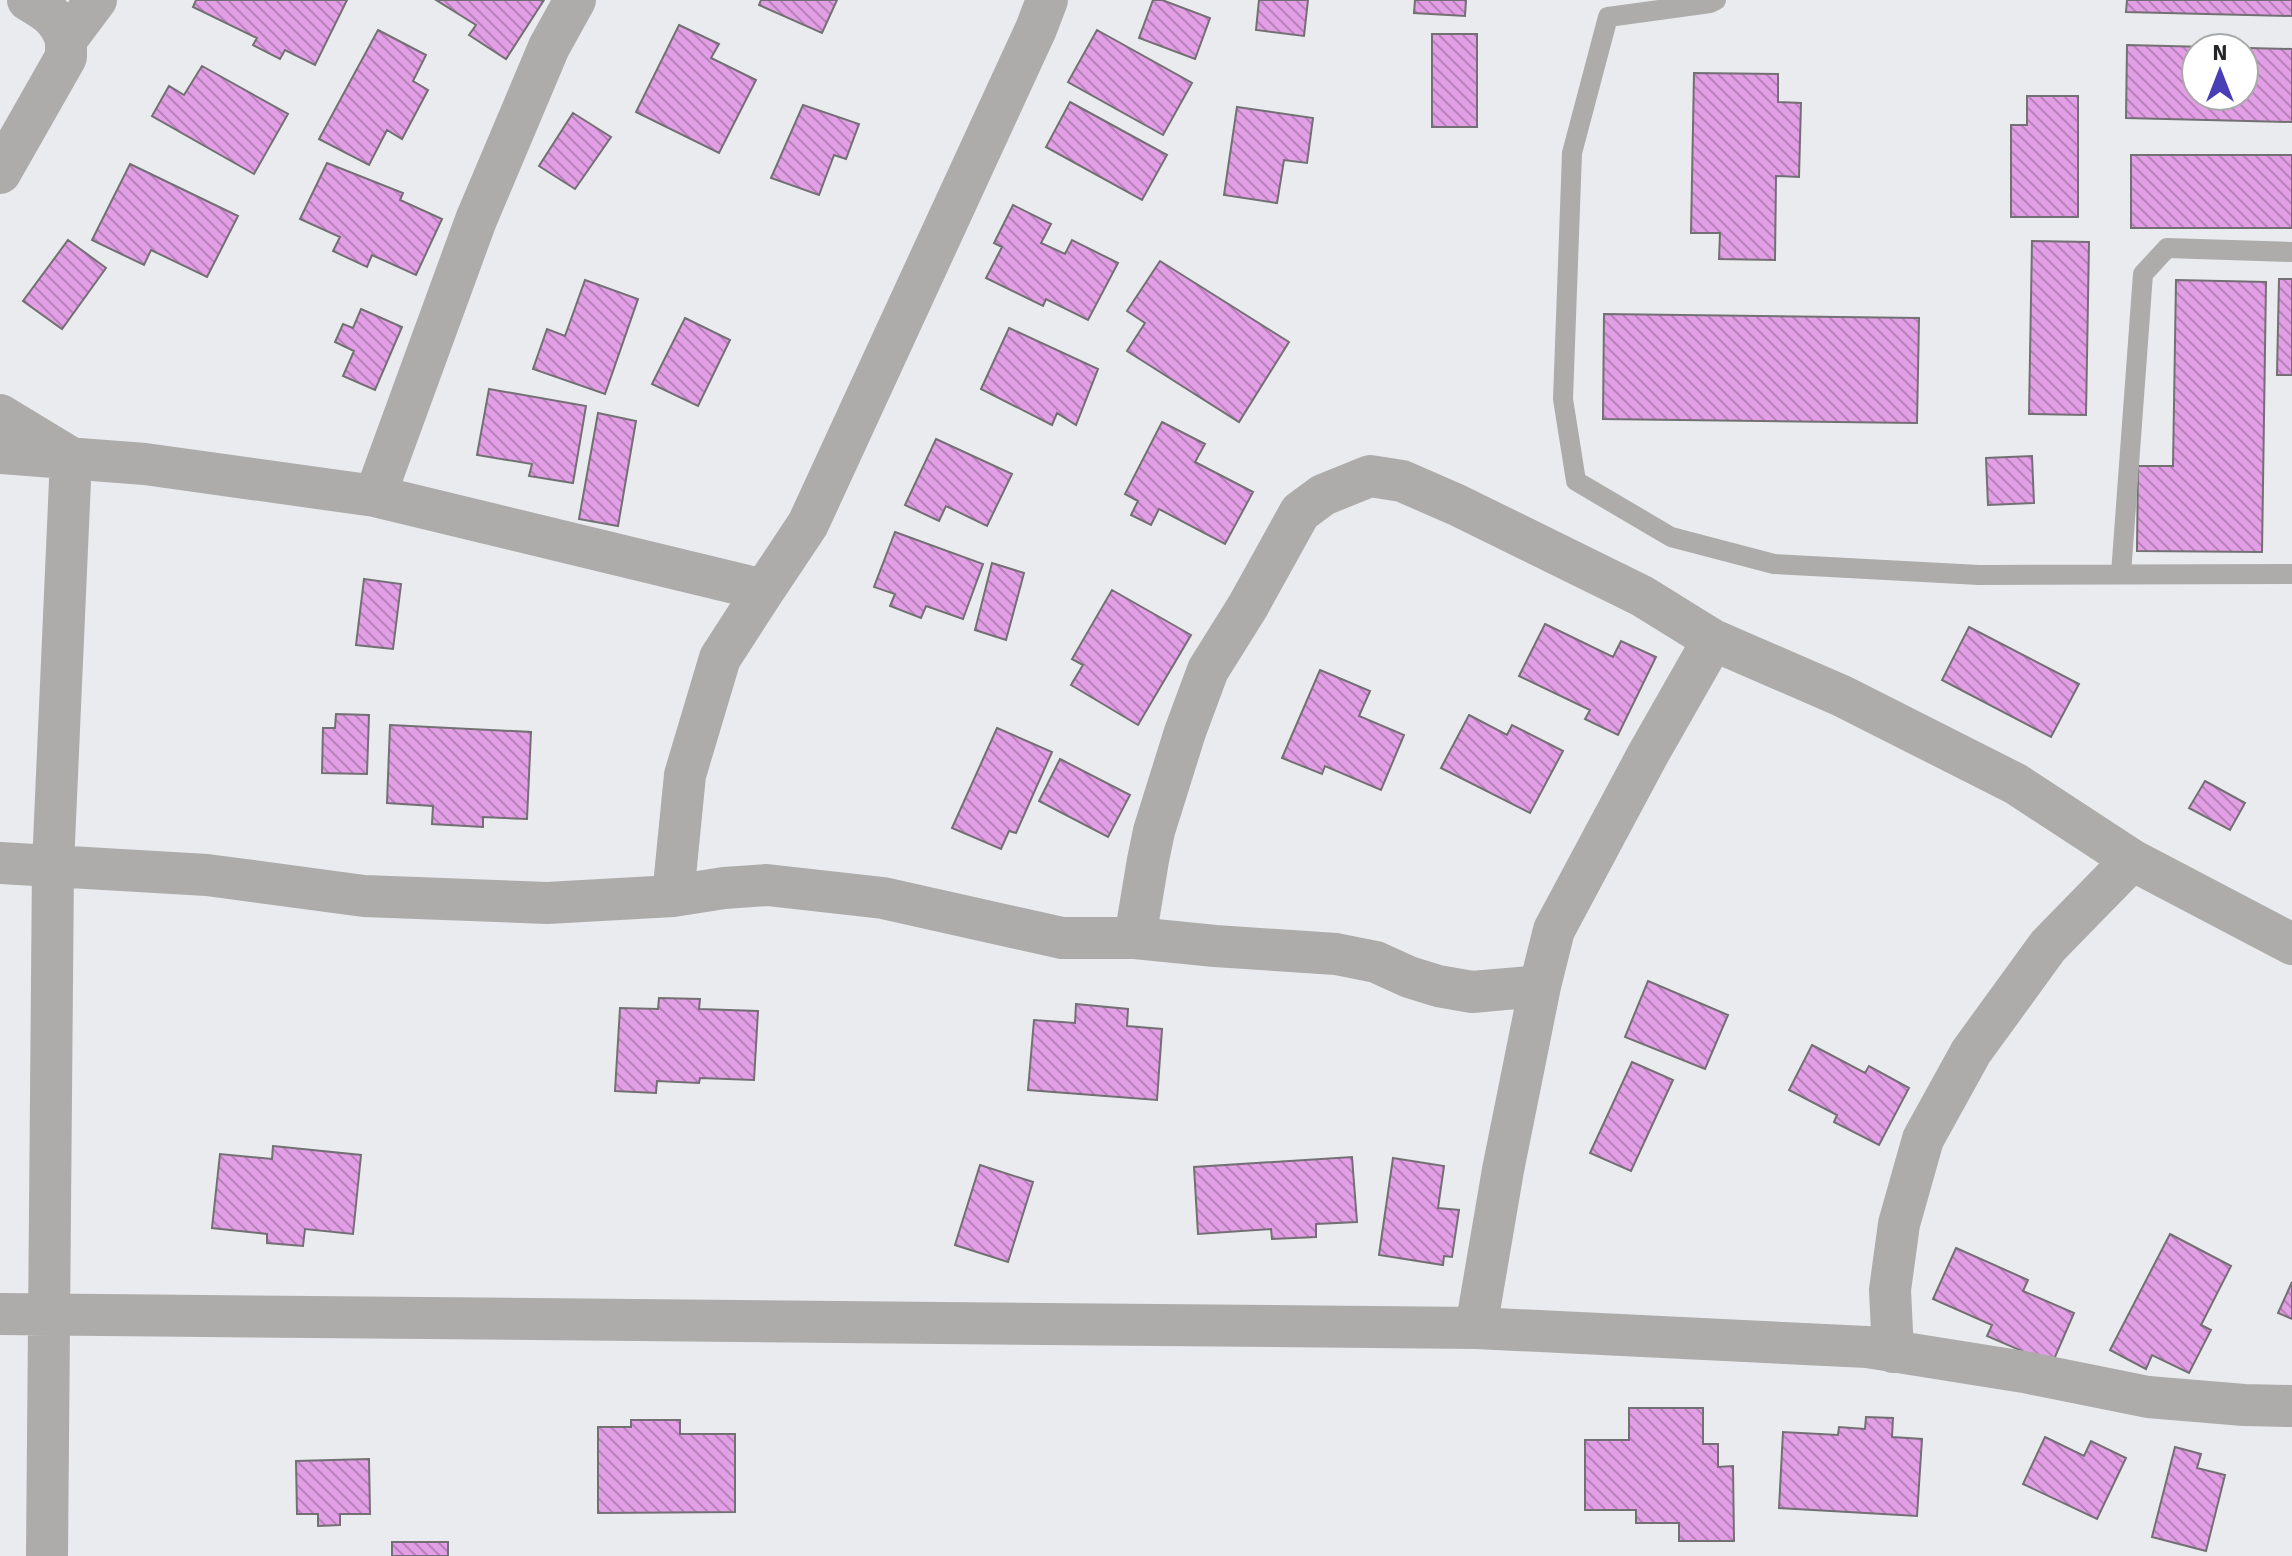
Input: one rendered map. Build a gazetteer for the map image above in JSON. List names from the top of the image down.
{
  "north": "top"
}
